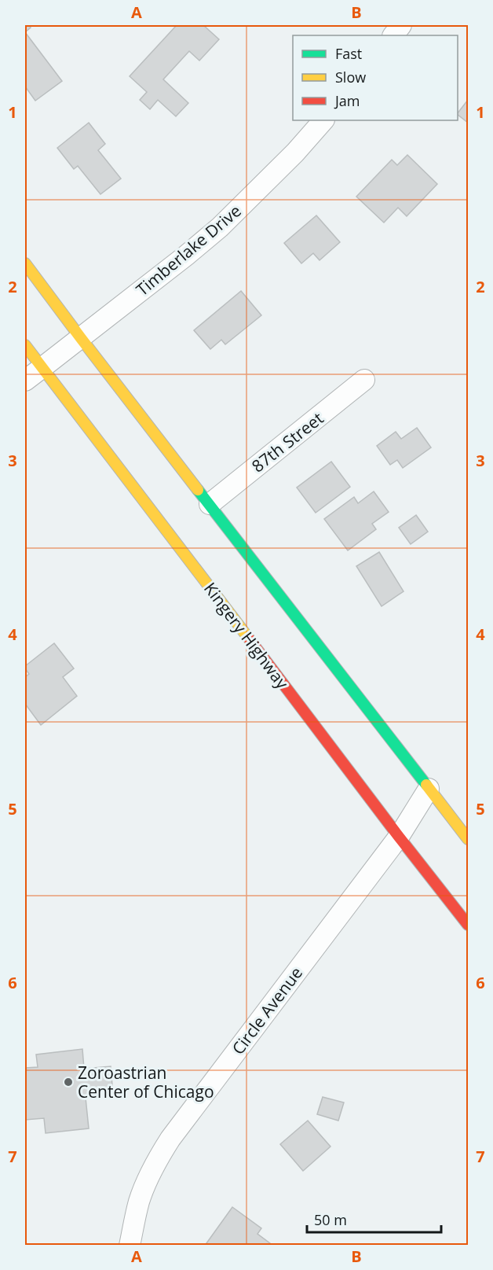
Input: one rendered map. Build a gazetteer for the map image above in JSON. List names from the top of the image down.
{
  "streets": {
    "main road": ["Kingery Highway"],
    "street": ["Timberlake Drive", "87th Street", "Circle Avenue"]
  },
  "crossings": [
    ["Timberlake Drive", "Kingery Highway"],
    ["Kingery Highway", "Circle Avenue"]
  ],
  "places": ["Zoroastrian Center of Chicago"],
  "legend": ["Fast", "Slow", "Jam"],
  "scale_bar": "50 m",
  "grid": {
    "columns": ["A", "B"],
    "rows": [
      "1",
      "2",
      "3",
      "4",
      "5",
      "6",
      "7"
    ]
  }
}
